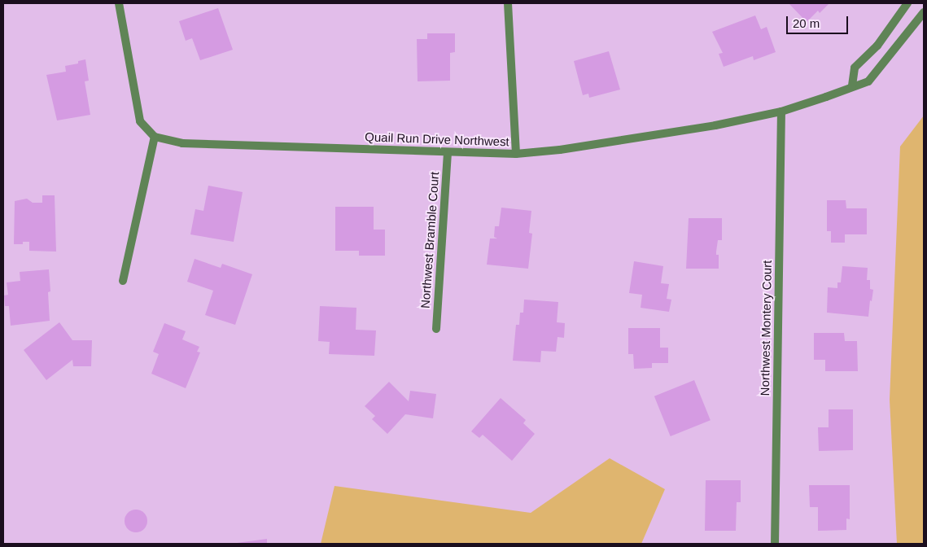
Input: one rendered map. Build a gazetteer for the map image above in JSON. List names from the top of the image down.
{
  "streets": {
    "street": ["Quail Run Drive Northwest", "Northwest Bramble Court", "Northwest Montery Court"]
  },
  "crossings": [
    ["Quail Run Drive Northwest", "Northwest Bramble Court"],
    ["Quail Run Drive Northwest", "Northwest Montery Court"]
  ],
  "scale_bar": "20 m"
}
